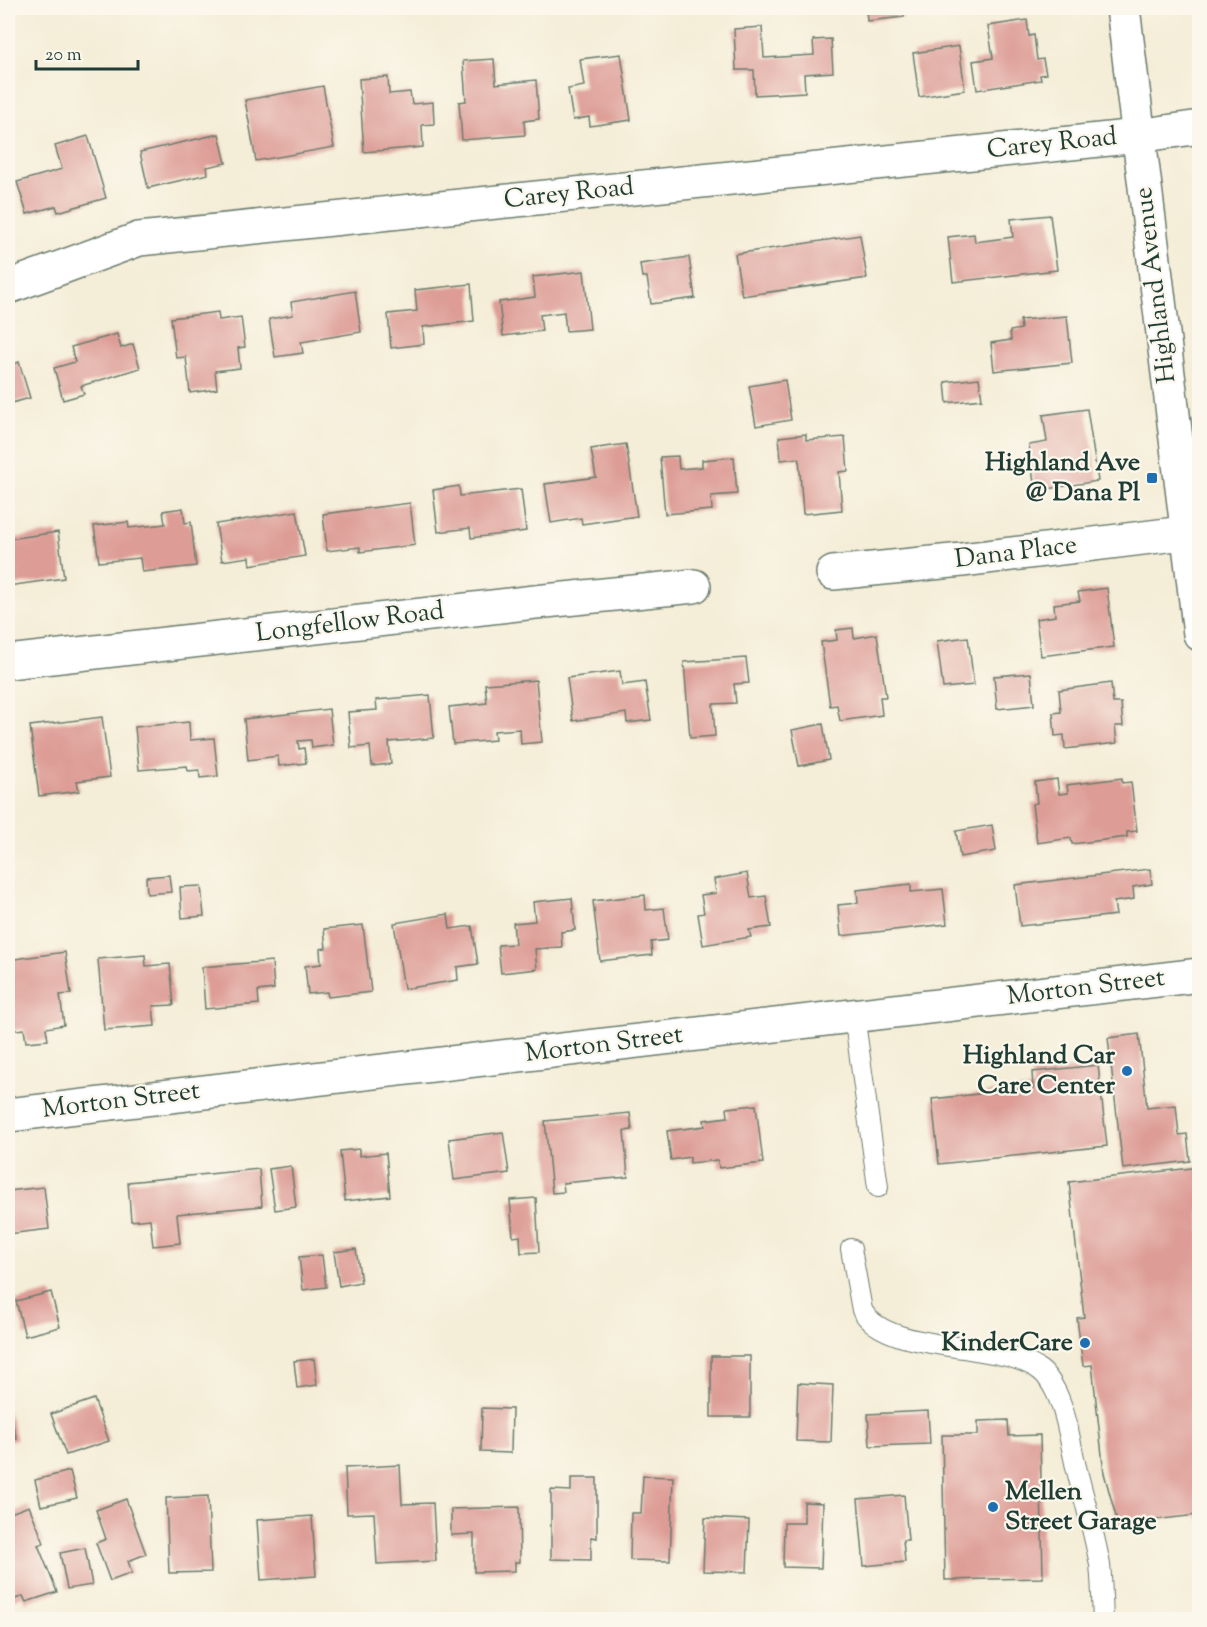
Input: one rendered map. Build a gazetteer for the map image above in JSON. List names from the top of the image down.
{
  "streets": {
    "street": [
      "Carey Road",
      "Highland Avenue",
      "Dana Place",
      "Longfellow Road",
      "Morton Street"
    ]
  },
  "crossings": [
    ["Carey Road", "Highland Avenue"],
    ["Highland Avenue", "Dana Place"]
  ],
  "places": {
    "transit": ["Highland Ave @ Dana Pl"],
    "other": ["Highland Car Care Center", "KinderCare", "Mellen Street Garage"]
  },
  "scale_bar": "20 m"
}
